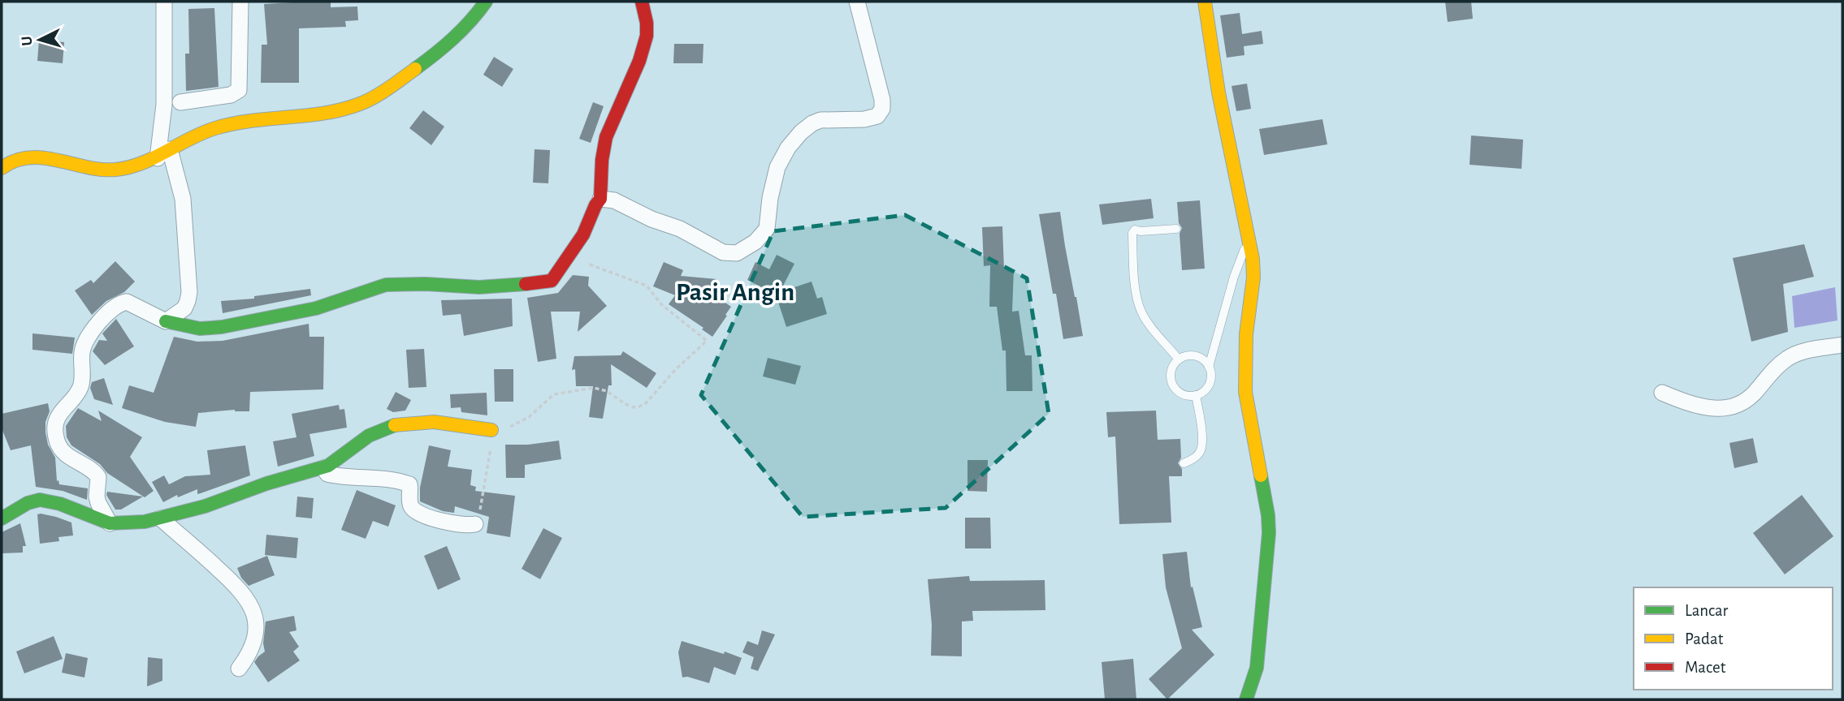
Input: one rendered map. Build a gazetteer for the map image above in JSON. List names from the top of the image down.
{
  "districts": ["Pasir Angin"],
  "legend": ["Lancar", "Padat", "Macet"],
  "north": "left"
}
